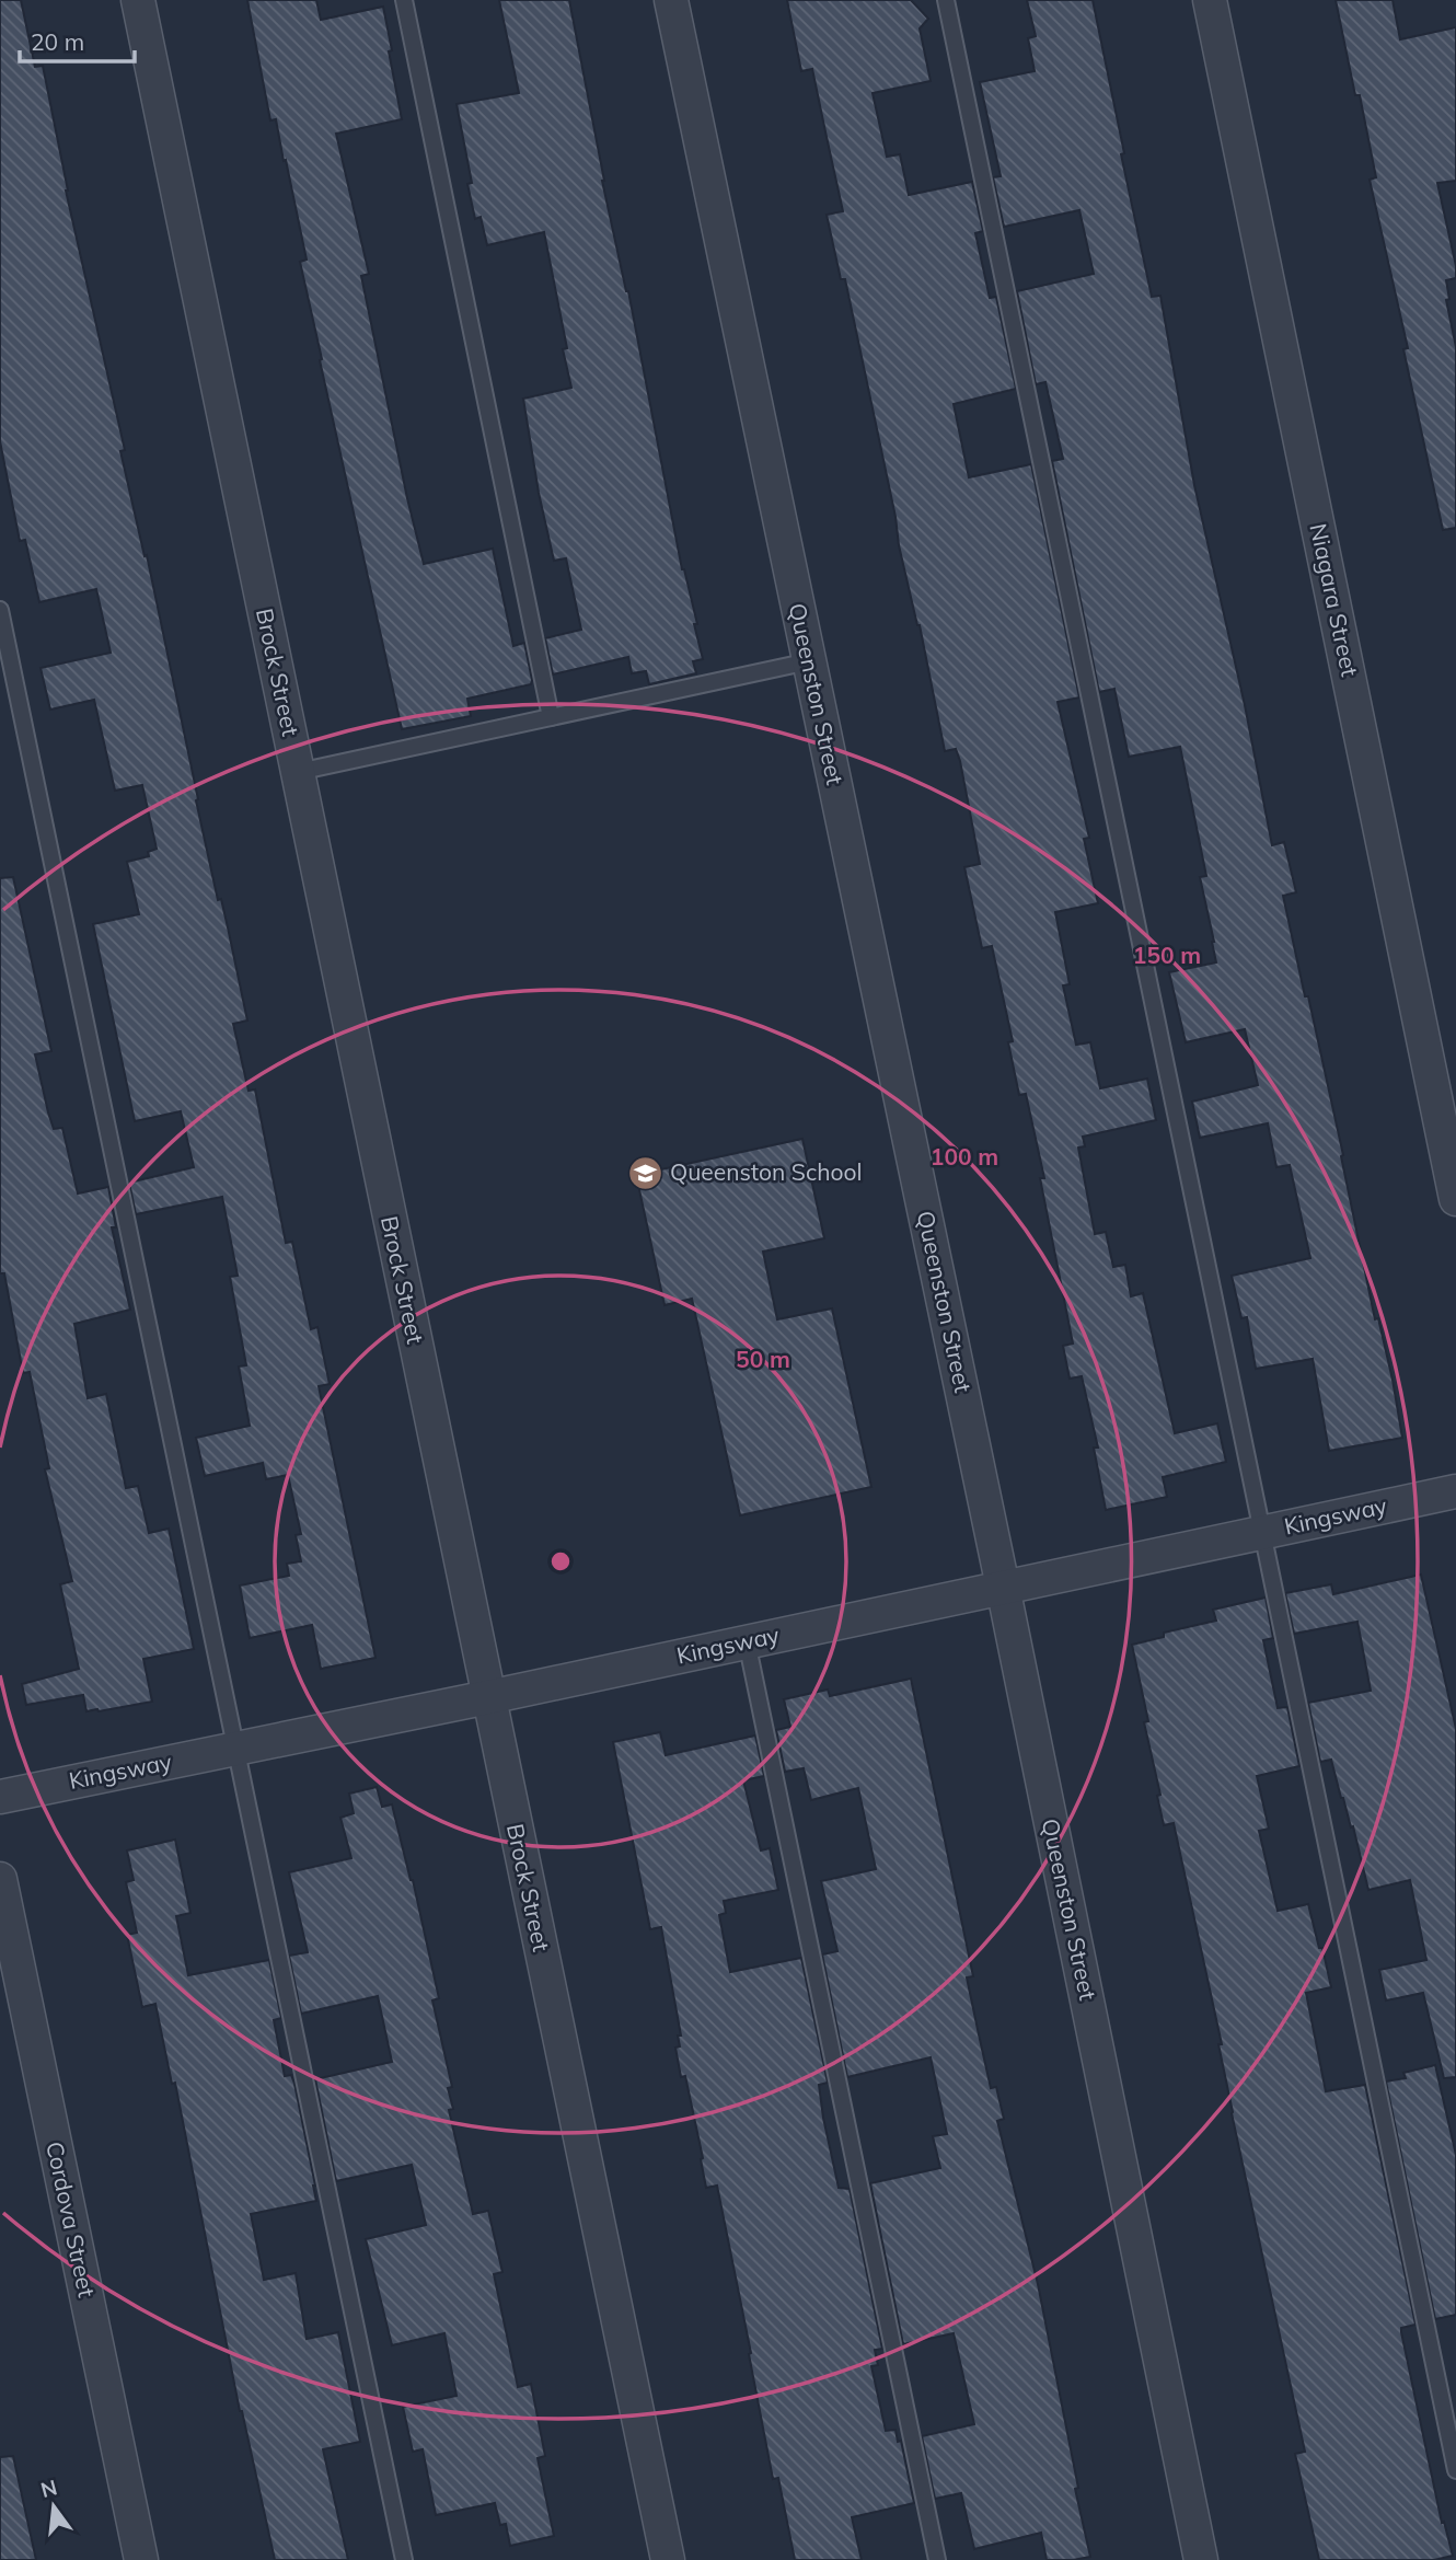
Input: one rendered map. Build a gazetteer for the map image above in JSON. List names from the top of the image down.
{
  "streets": {
    "street": [
      "Niagara Street",
      "Brock Street",
      "Queenston Street",
      "Kingsway",
      "Cordova Street"
    ]
  },
  "crossings": [
    ["Brock Street", "Kingsway"],
    ["Queenston Street", "Kingsway"]
  ],
  "places": {
    "school or university": ["Queenston School"]
  },
  "scale_bar": "20 m",
  "north": "top",
  "rings": ["150 m", "100 m", "50 m"]
}
